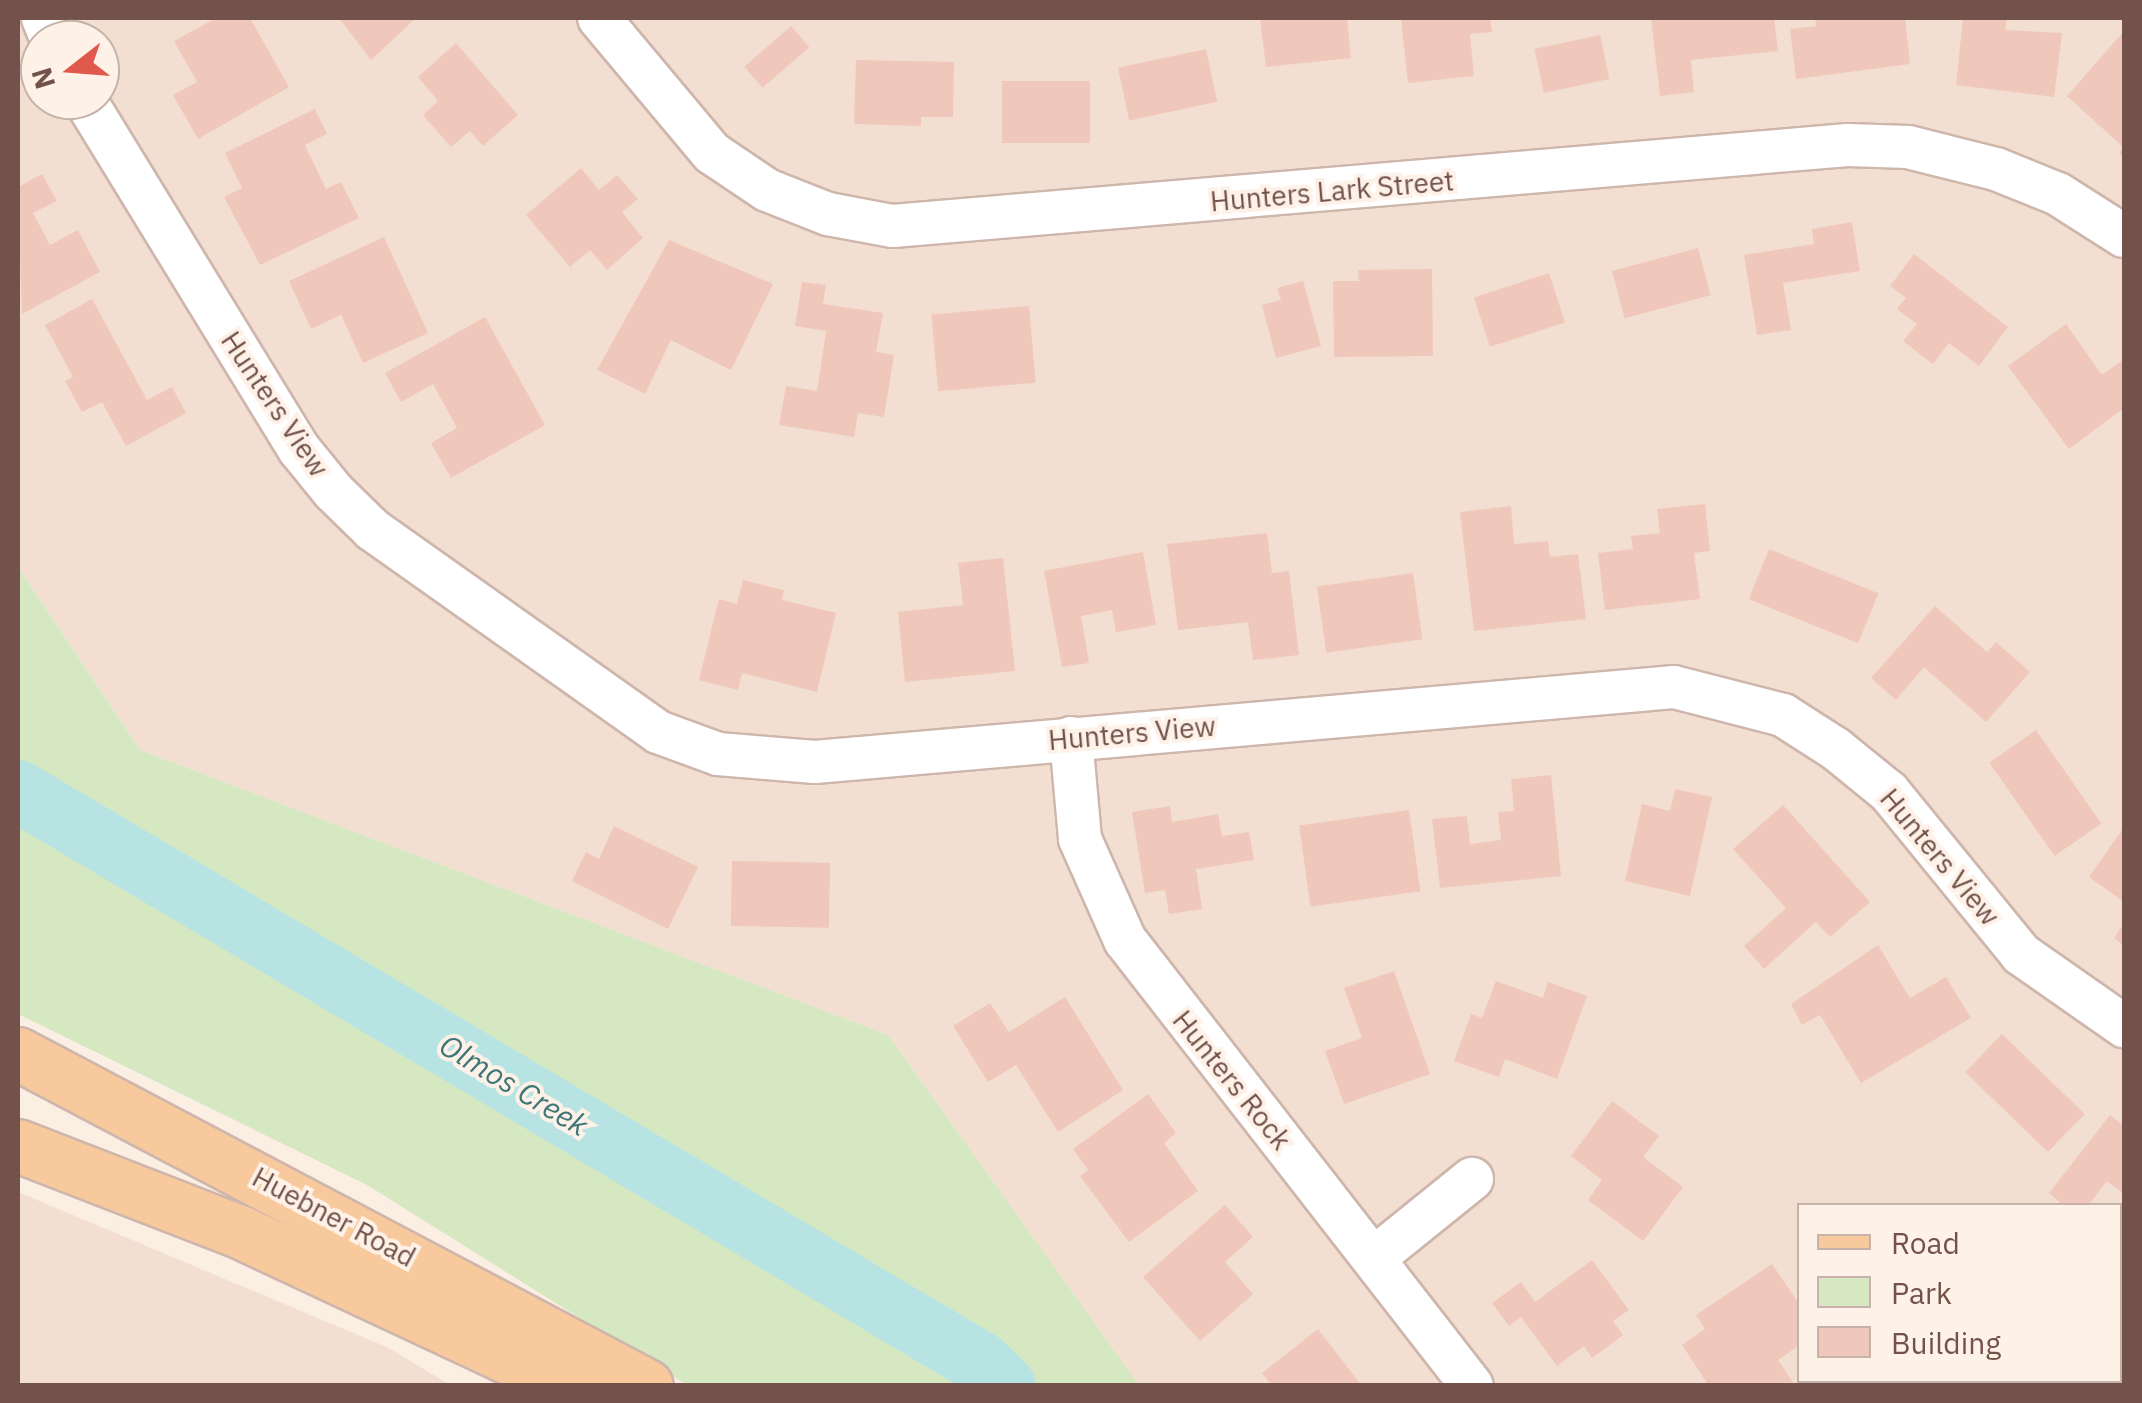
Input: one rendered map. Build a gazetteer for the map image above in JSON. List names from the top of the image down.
{
  "streets": {
    "main road": ["Huebner Road"],
    "street": ["Hunters Lark Street", "Hunters View", "Hunters Rock"]
  },
  "crossings": [
    ["Hunters View", "Hunters Rock"]
  ],
  "water": ["Olmos Creek"],
  "legend": ["Road", "Park", "Building"],
  "north": "left"
}
